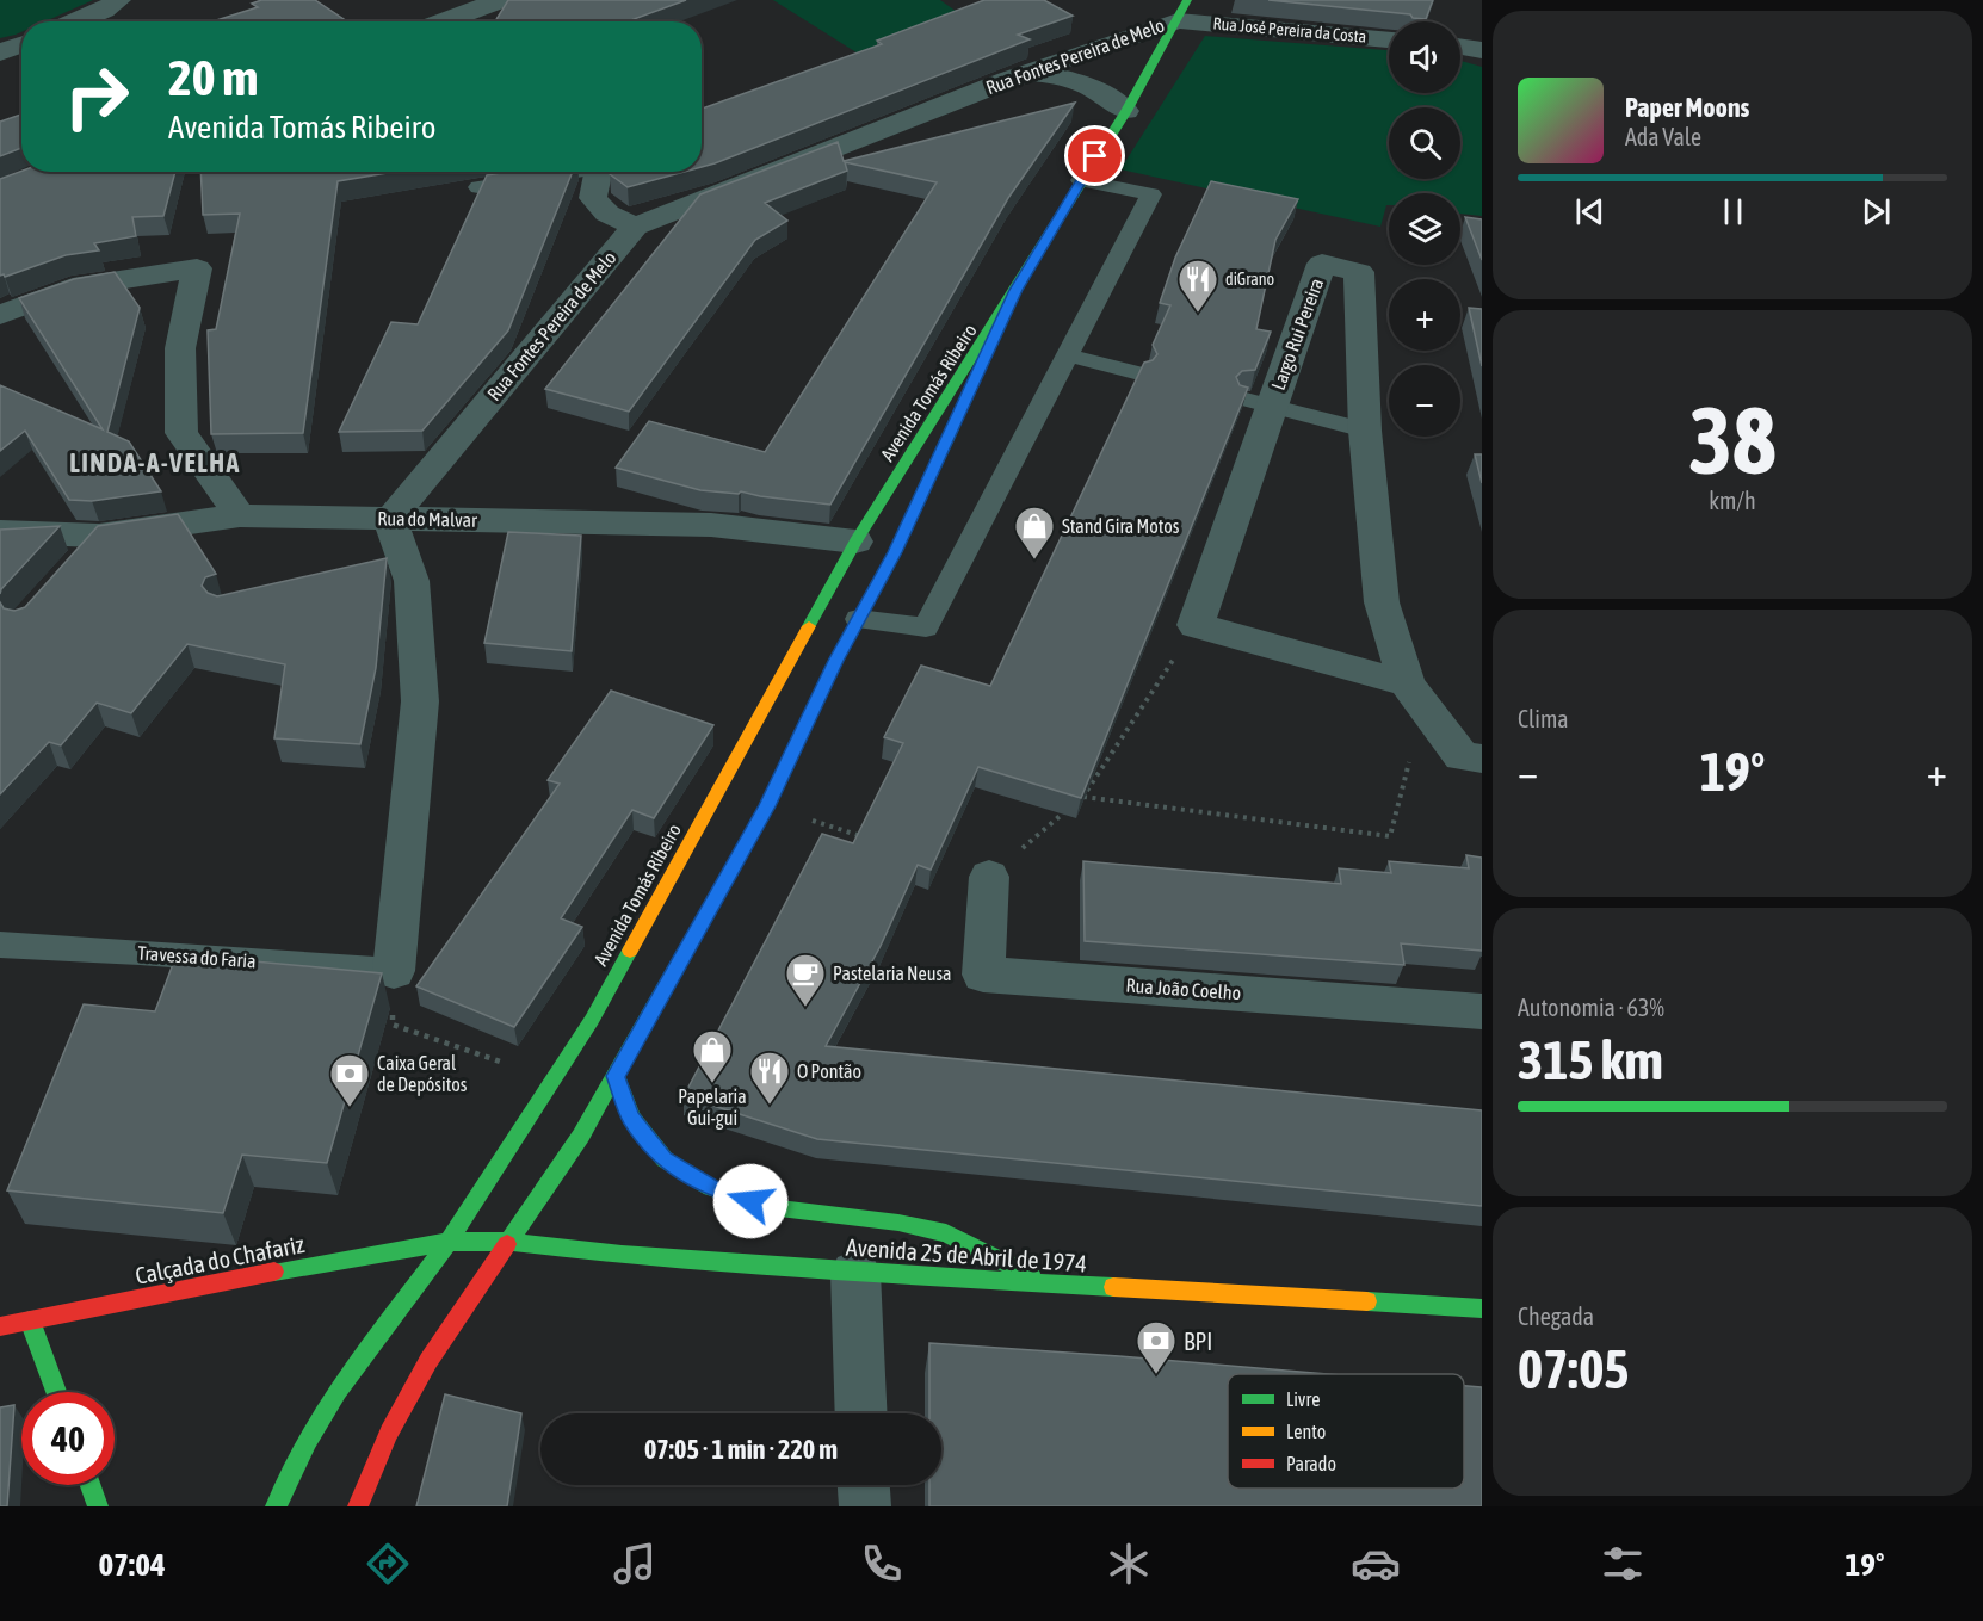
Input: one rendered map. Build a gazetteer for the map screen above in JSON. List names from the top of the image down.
{
  "streets": {
    "street": [
      "Rua José Pereira da Costa",
      "Rua Fontes Pereira de Melo",
      "Largo Rui Pereira",
      "Avenida Tomás Ribeiro",
      "Rua do Malvar",
      "Rua João Coelho",
      "Avenida 25 de Abril de 1974",
      "Calçada do Chafariz"
    ],
    "lane": ["Travessa do Faria"]
  },
  "crossings": [
    ["Rua José Pereira da Costa", "Rua Fontes Pereira de Melo"],
    ["Rua José Pereira da Costa", "Avenida Tomás Ribeiro"],
    ["Rua Fontes Pereira de Melo", "Avenida Tomás Ribeiro"],
    ["Rua Fontes Pereira de Melo", "Rua do Malvar"],
    ["Avenida Tomás Ribeiro", "Rua do Malvar"],
    ["Avenida Tomás Ribeiro", "Avenida 25 de Abril de 1974"],
    ["Avenida Tomás Ribeiro", "Calçada do Chafariz"],
    ["Avenida 25 de Abril de 1974", "Calçada do Chafariz"]
  ],
  "districts": ["LINDA-A-VELHA"],
  "places": {
    "restaurant": ["diGrano", "O Pontão"],
    "shop": ["Stand Gira Motos", "Papelaria Gui-gui"],
    "cafe": ["Pastelaria Neusa"],
    "bank": ["Caixa Geral de Depósitos", "BPI"]
  },
  "legend": ["Livre", "Lento", "Parado"],
  "page": {
    "map_buttons": ["+", "−"],
    "turn": ["20 m", "Avenida Tomás Ribeiro"],
    "song": ["Paper Moons", "Ada Vale"],
    "tile": [
      ["38", "km/h"],
      "Clima",
      ["Autonomia · 63%", "315 km"],
      ["Chegada", "07:05"]
    ],
    "heat": ["−", "19°", "+"],
    "limit": "40",
    "trip": "07:05 · 1 min · 220 m",
    "tabs": ["07:04", "19°"]
  }
}
